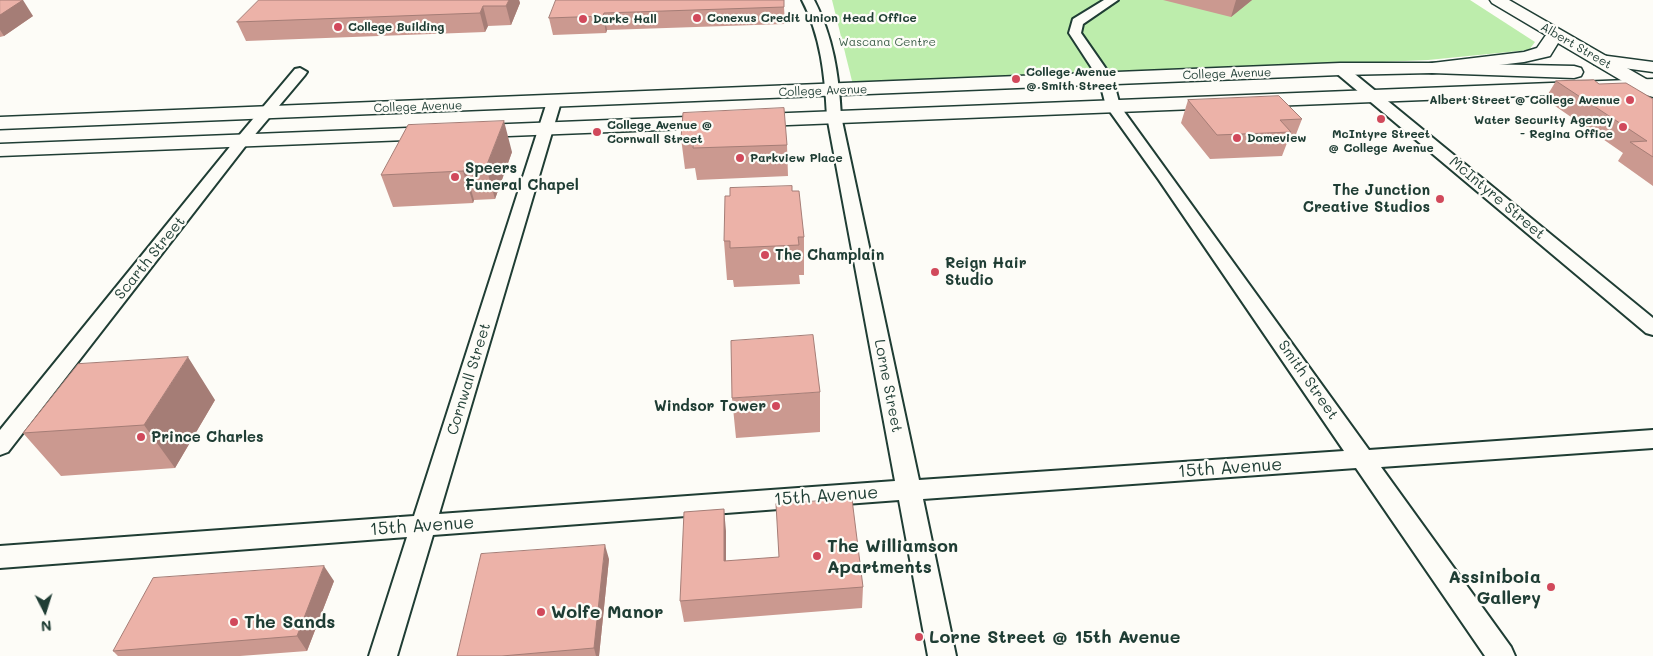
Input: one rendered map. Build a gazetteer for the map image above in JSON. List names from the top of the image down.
{
  "streets": {
    "main road": ["Albert Street", "College Avenue"],
    "street": [
      "McIntyre Street",
      "Scarth Street",
      "Cornwall Street",
      "Smith Street",
      "Lorne Street",
      "15th Avenue"
    ]
  },
  "crossings": [
    ["Albert Street", "College Avenue"],
    ["College Avenue", "McIntyre Street"],
    ["College Avenue", "Scarth Street"],
    ["College Avenue", "Cornwall Street"],
    ["College Avenue", "Smith Street"],
    ["College Avenue", "Lorne Street"],
    ["Cornwall Street", "15th Avenue"],
    ["Smith Street", "15th Avenue"],
    ["Lorne Street", "15th Avenue"]
  ],
  "parks": ["Wascana Centre"],
  "places": [
    "Conexus Credit Union Head Office",
    "Darke Hall",
    "College Building",
    "College Avenue @ Smith Street",
    "Albert Street @ College Avenue",
    "McIntyre Street @ College Avenue",
    "Water Security Agency - Regina Office",
    "College Avenue @ Cornwall Street",
    "Domeview",
    "Parkview Place",
    "Speers Funeral Chapel",
    "The Junction Creative Studios",
    "The Champlain",
    "Reign Hair Studio",
    "Windsor Tower",
    "Prince Charles",
    "The Williamson Apartments",
    "Assiniboia Gallery",
    "Wolfe Manor",
    "The Sands",
    "Lorne Street @ 15th Avenue"
  ],
  "north": "bottom"
}
